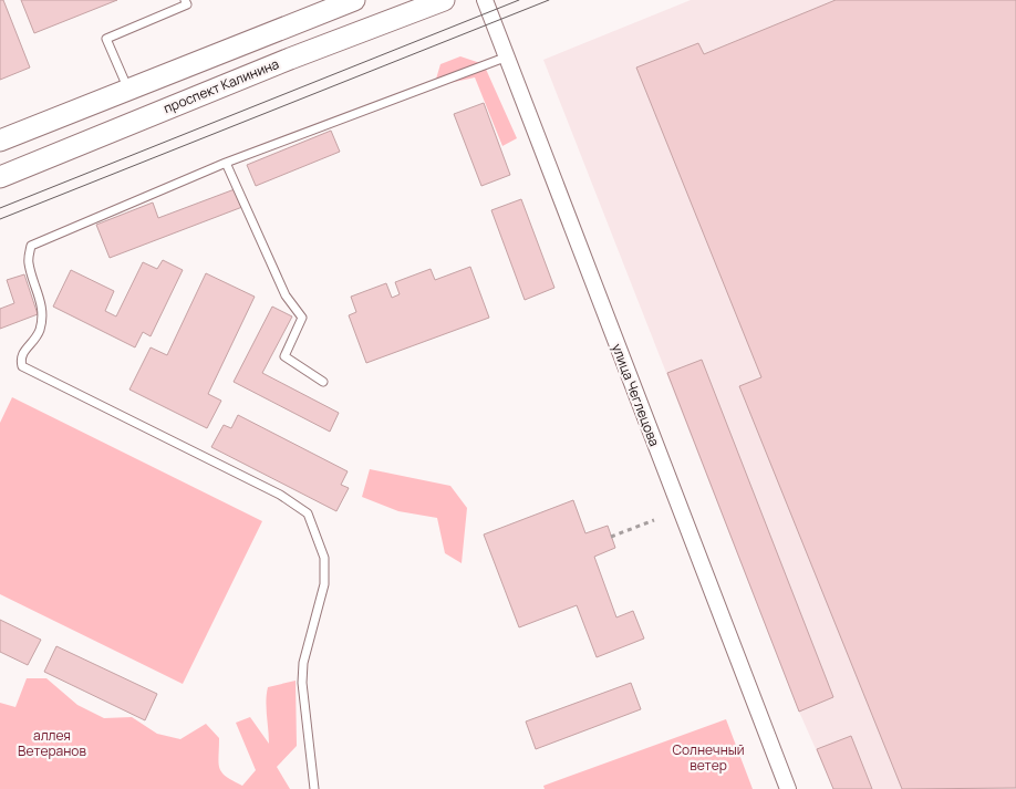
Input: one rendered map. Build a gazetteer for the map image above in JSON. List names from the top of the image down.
{
  "streets": {
    "main road": ["проспект Калинина"],
    "street": ["улица Чеглецова"]
  },
  "parks": ["аллея Ветеранов", "Солнечный ветер"]
}
